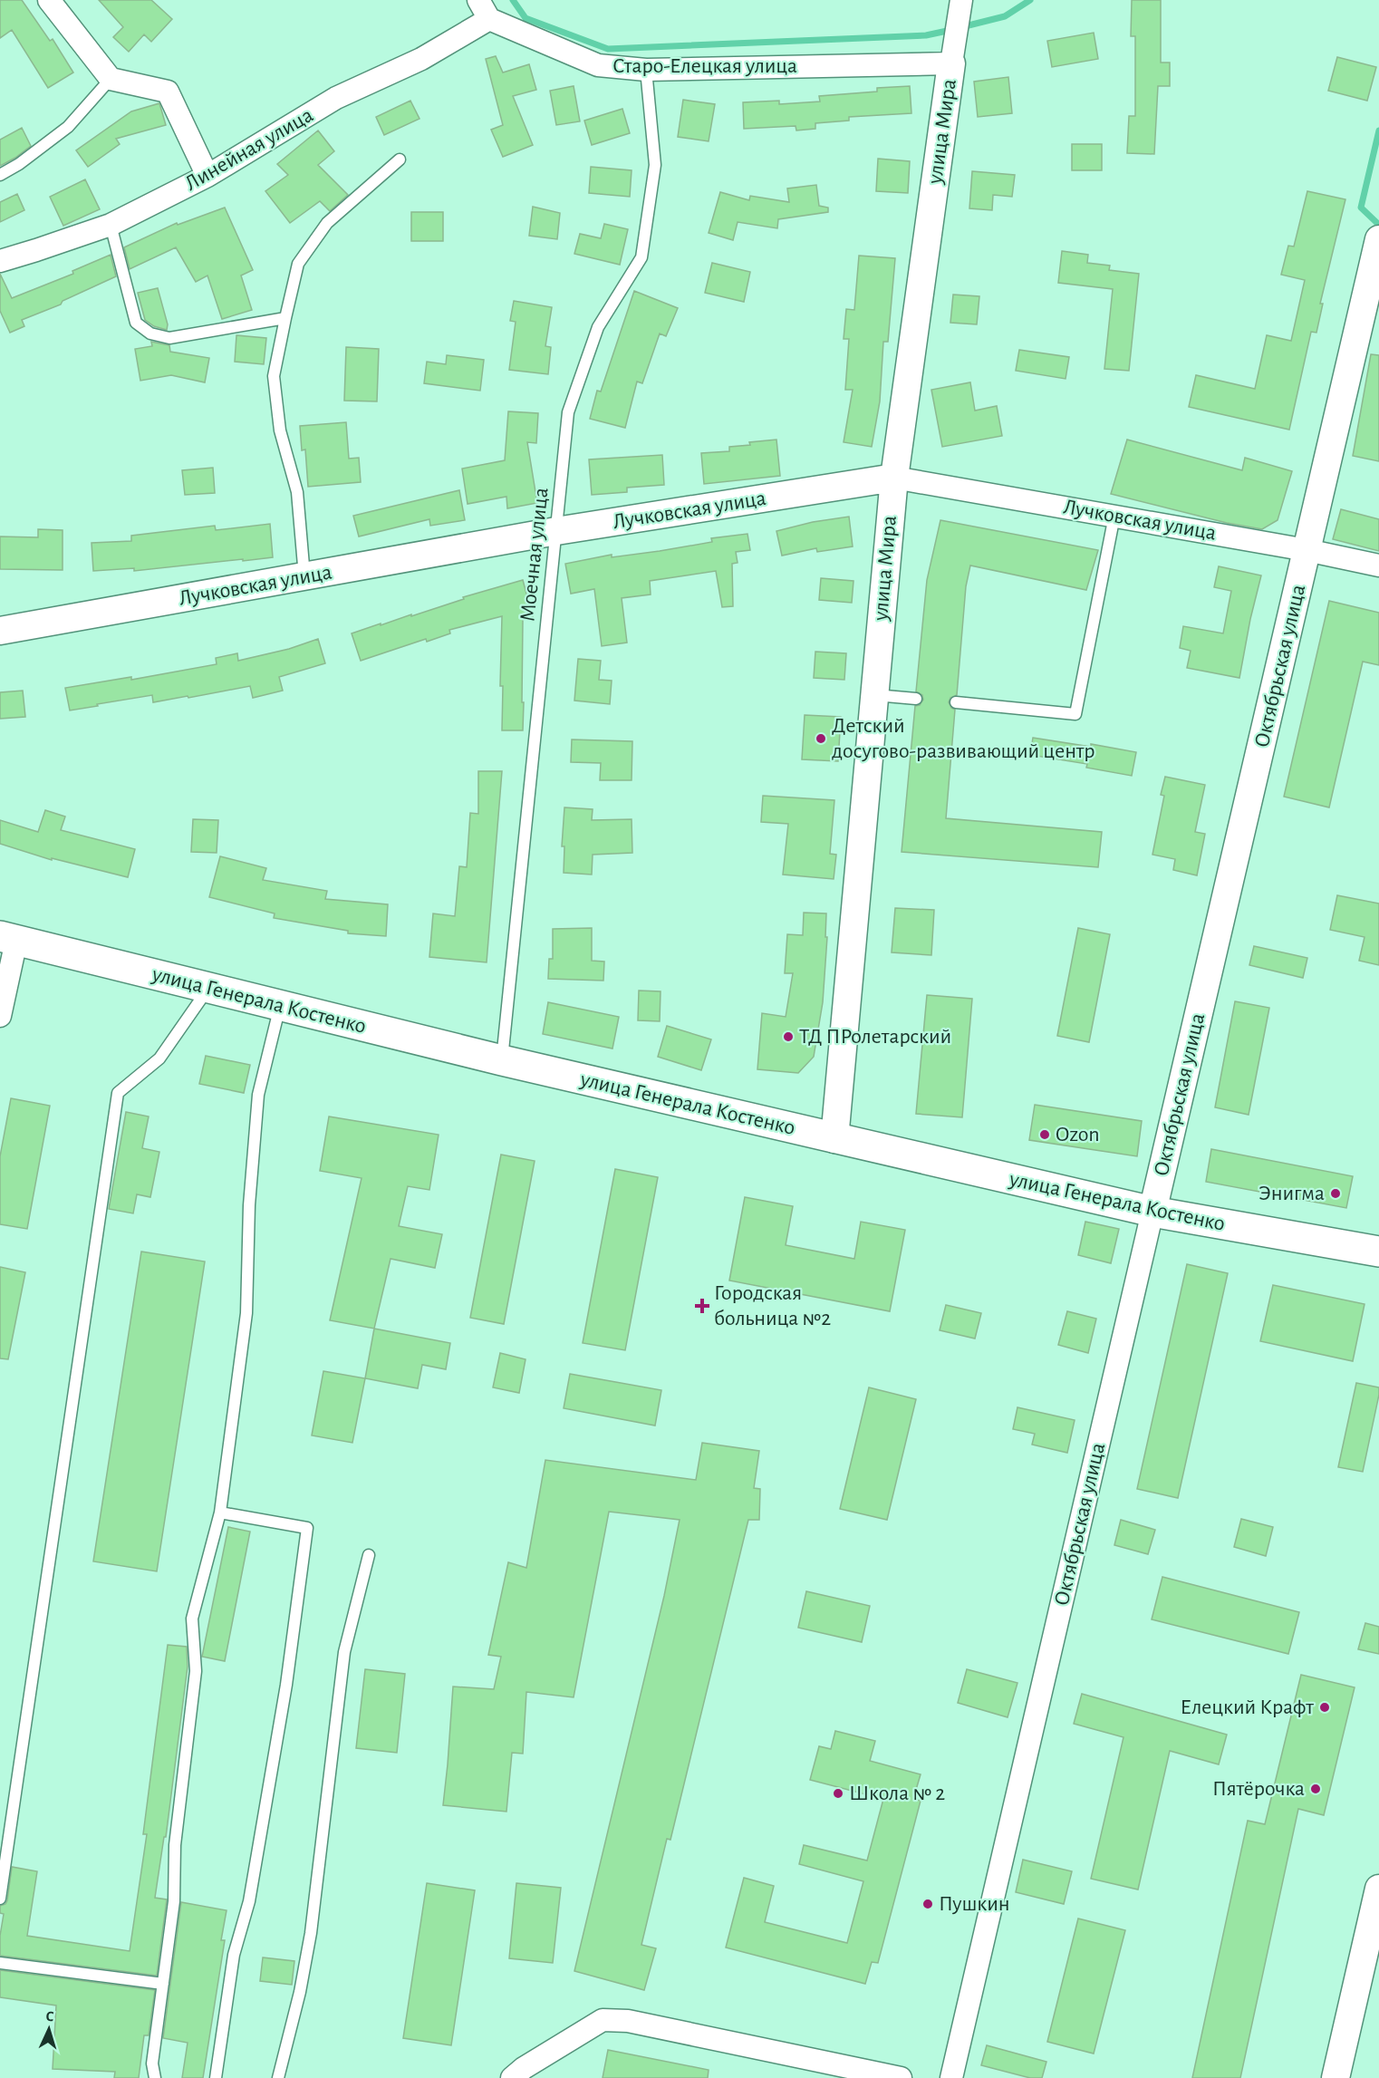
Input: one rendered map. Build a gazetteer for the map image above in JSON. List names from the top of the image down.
{
  "streets": {
    "main road": ["улица Генерала Костенко"],
    "street": [
      "Старо-Елецкая улица",
      "улица Мира",
      "Линейная улица",
      "Лучковская улица",
      "Октябрьская улица"
    ],
    "lane": ["Моечная улица"]
  },
  "crossings": [
    ["Старо-Елецкая улица", "улица Мира"],
    ["Старо-Елецкая улица", "Линейная улица"],
    ["Старо-Елецкая улица", "Моечная улица"],
    ["улица Мира", "Лучковская улица"],
    ["улица Мира", "улица Генерала Костенко"],
    ["Лучковская улица", "Моечная улица"],
    ["Лучковская улица", "Октябрьская улица"],
    ["Моечная улица", "улица Генерала Костенко"],
    ["Октябрьская улица", "улица Генерала Костенко"]
  ],
  "places": {
    "other": [
      "Детский досугово-развивающий центр",
      "ТД ПРолетарский",
      "Ozon",
      "Энигма",
      "Елецкий Крафт",
      "Пятёрочка",
      "Школа № 2",
      "Пушкин"
    ],
    "health": ["Городская больница №2"]
  },
  "north": "top"
}
